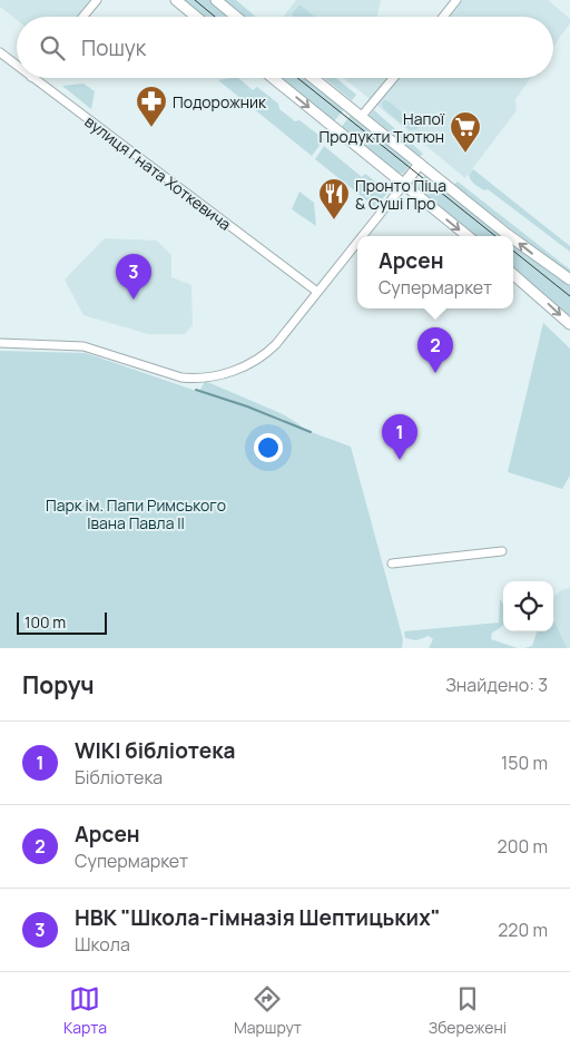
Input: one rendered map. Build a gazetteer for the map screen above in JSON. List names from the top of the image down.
{
  "streets": {
    "street": ["вулиця Гната Хоткевича"]
  },
  "parks": ["Парк ім. Папи Римського Івана Павла ІІ"],
  "places": {
    "pharmacy": ["Подорожник"],
    "supermarket": ["Напої Продукти Тютюн"],
    "restaurant": ["Пронто Піца & Суші Про"]
  },
  "scale_bar": "100 m",
  "page": {
    "search": "Пошук",
    "popup": ["Арсен", "Супермаркет"],
    "pins": ["3", "2", "1"],
    "scale": "100 m",
    "heading": ["Поруч", "Знайдено: 3"],
    "list": [
      {
        "mark": "1",
        "name": "WIKI бібліотека",
        "note": "Бібліотека",
        "value": "150 m"
      },
      {
        "mark": "2",
        "name": "Арсен",
        "note": "Супермаркет",
        "value": "200 m"
      },
      {
        "mark": "3",
        "name": "НВК \"Школа-гімназія Шептицьких\"",
        "note": "Школа",
        "value": "220 m"
      }
    ],
    "nav": ["Карта", "Маршрут", "Збережені"]
  }
}
